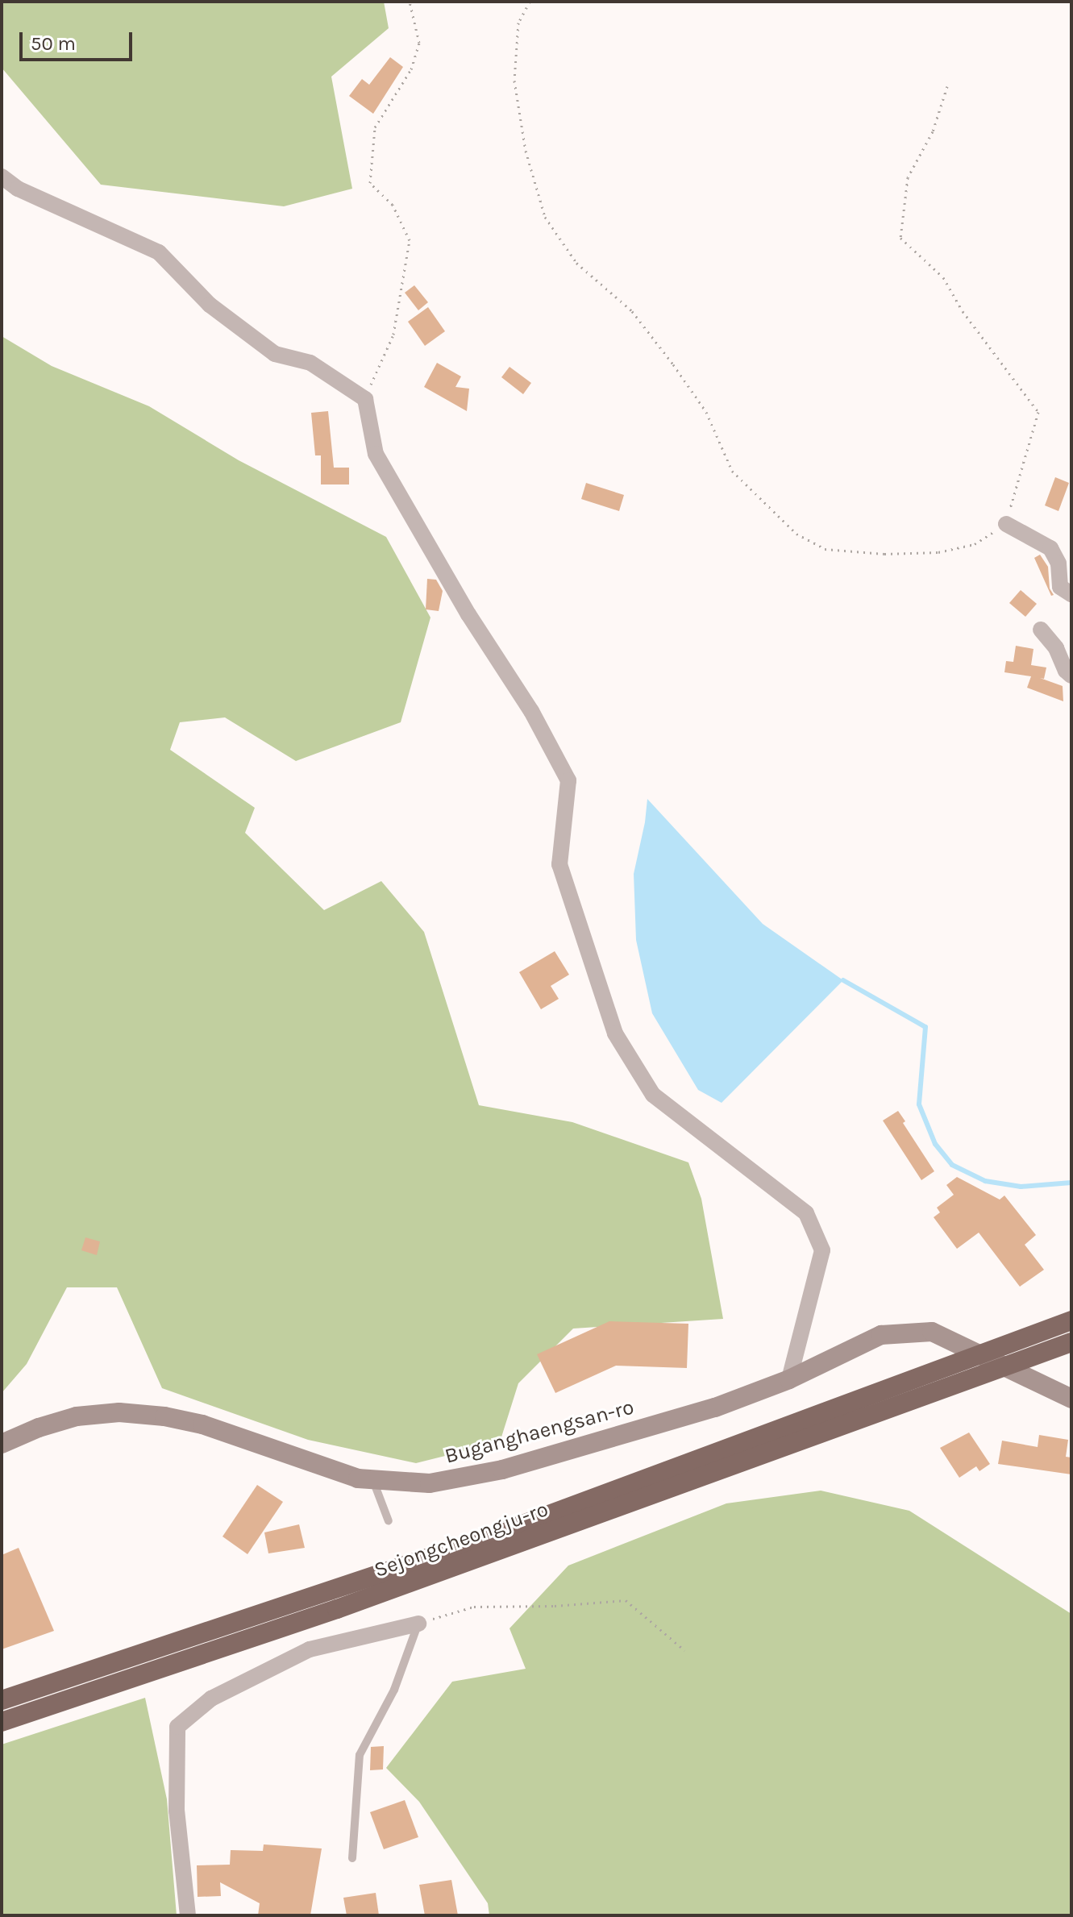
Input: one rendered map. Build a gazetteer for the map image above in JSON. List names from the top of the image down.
{
  "streets": {
    "highway": ["Sejongcheongju-ro"],
    "street": ["Buganghaengsan-ro"]
  },
  "scale_bar": "50 m"
}
